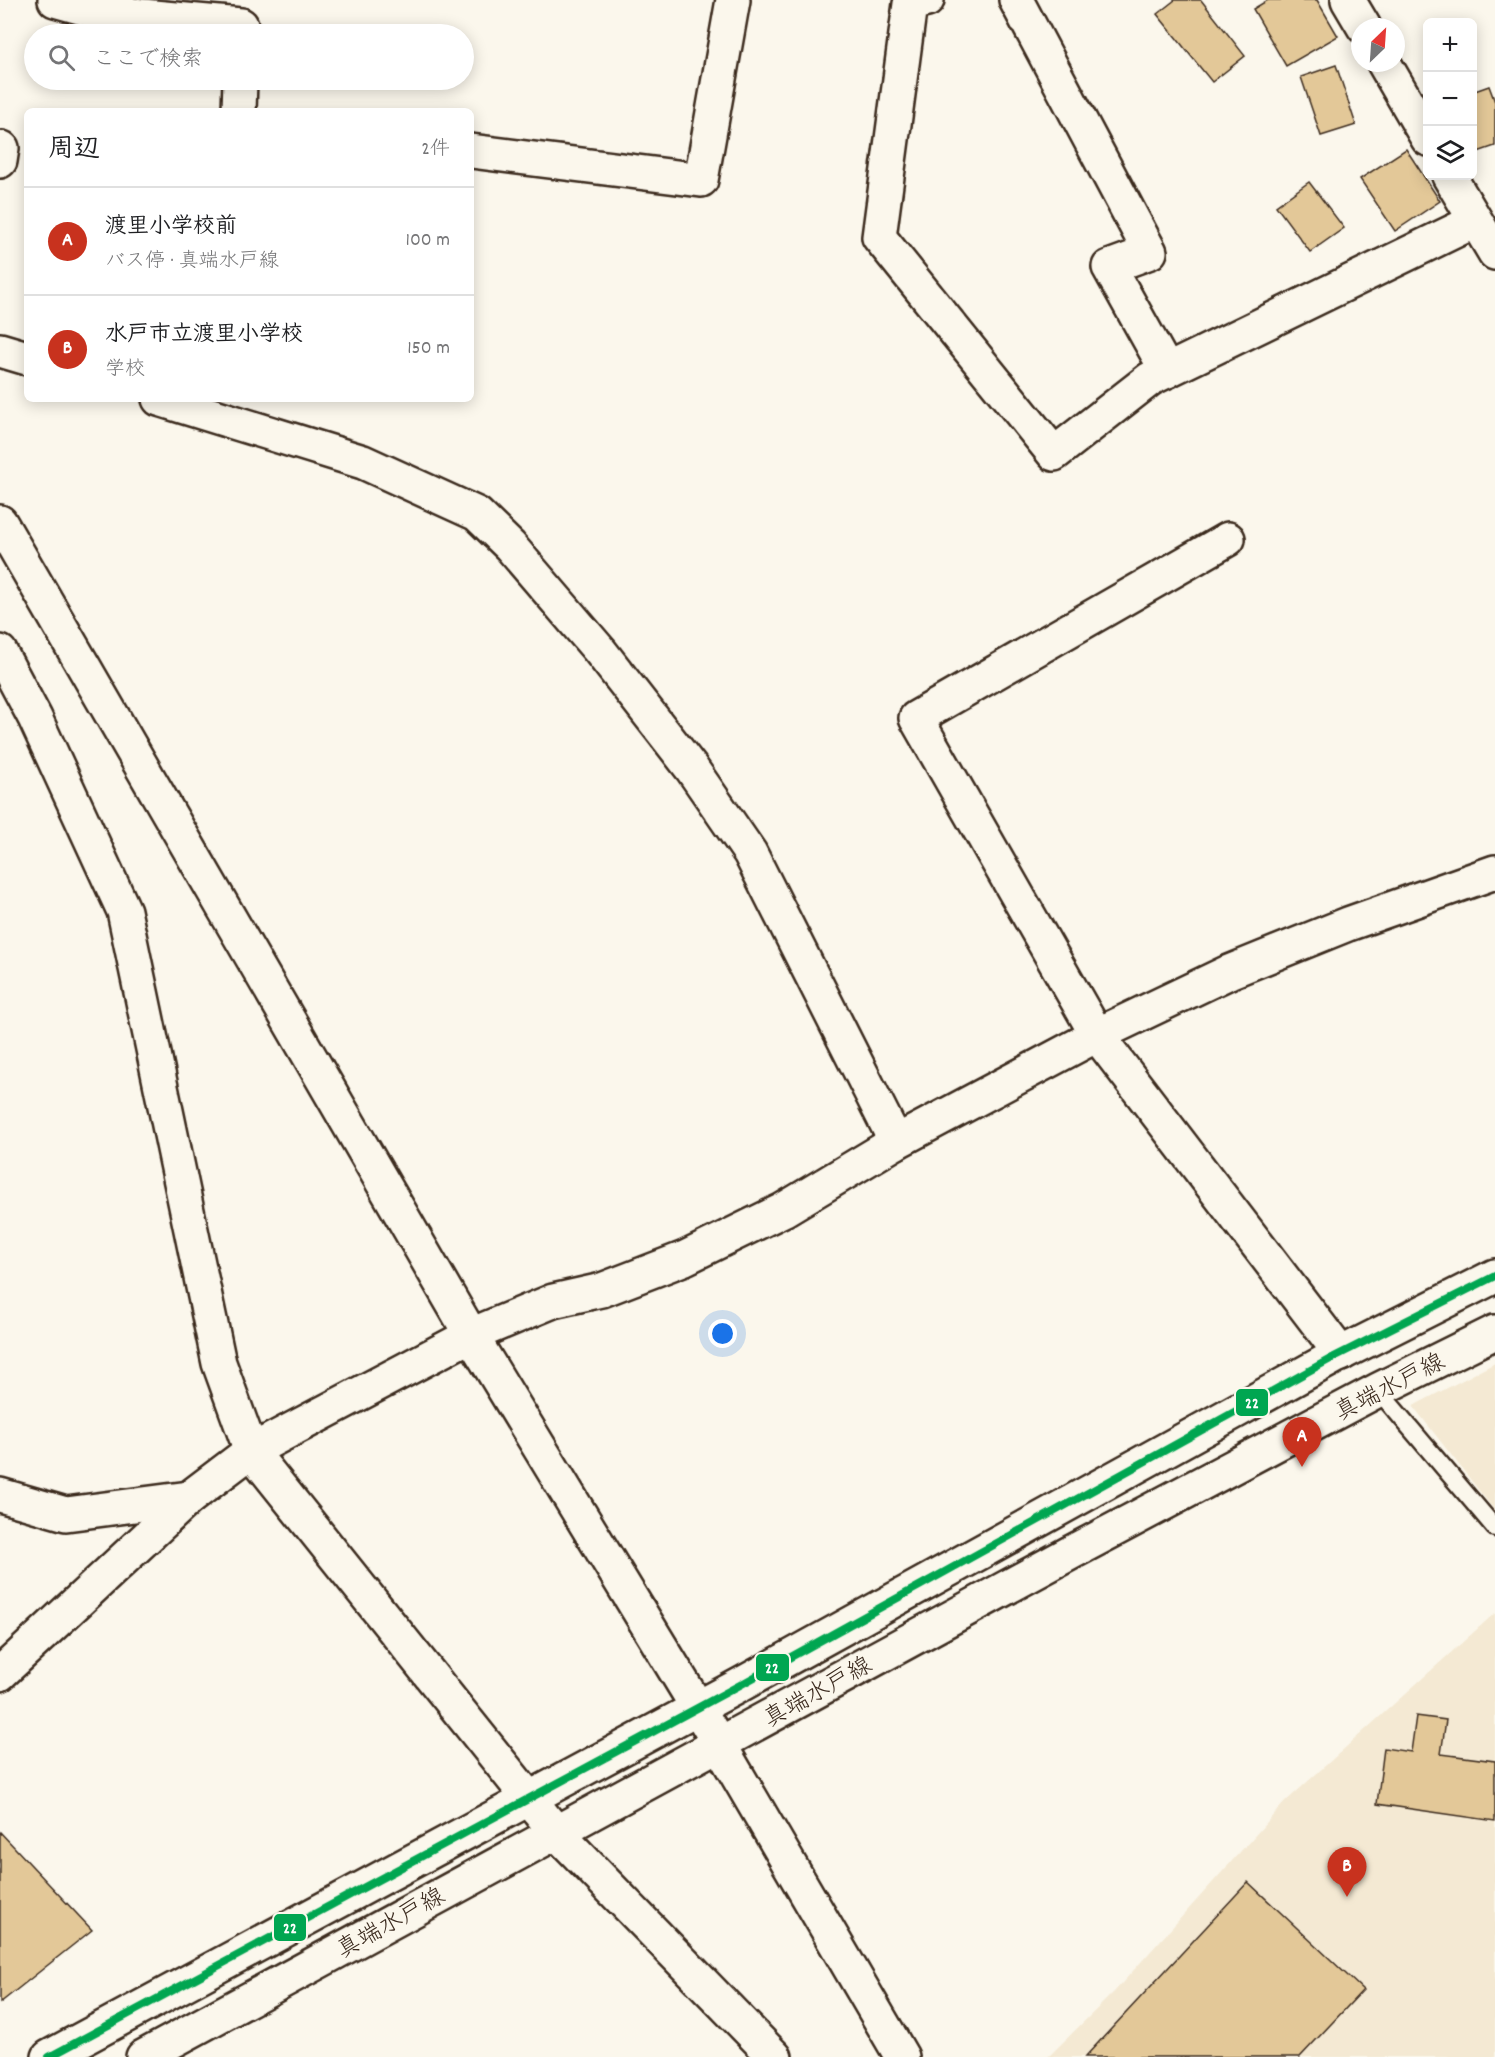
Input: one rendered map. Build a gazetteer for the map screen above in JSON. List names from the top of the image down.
{
  "streets": {
    "street": ["真端水戸線"]
  },
  "lines": ["transit line 22"],
  "north": "top right",
  "page": {
    "map_buttons": ["+", "−"],
    "search": "ここで検索",
    "heading": ["周辺", "2件"],
    "list": [
      {
        "mark": "A",
        "name": "渡里小学校前",
        "note": "バス停 · 真端水戸線",
        "value": "100 m"
      },
      {
        "mark": "B",
        "name": "水戸市立渡里小学校",
        "note": "学校",
        "value": "150 m"
      }
    ],
    "pins": ["A", "B"]
  }
}
